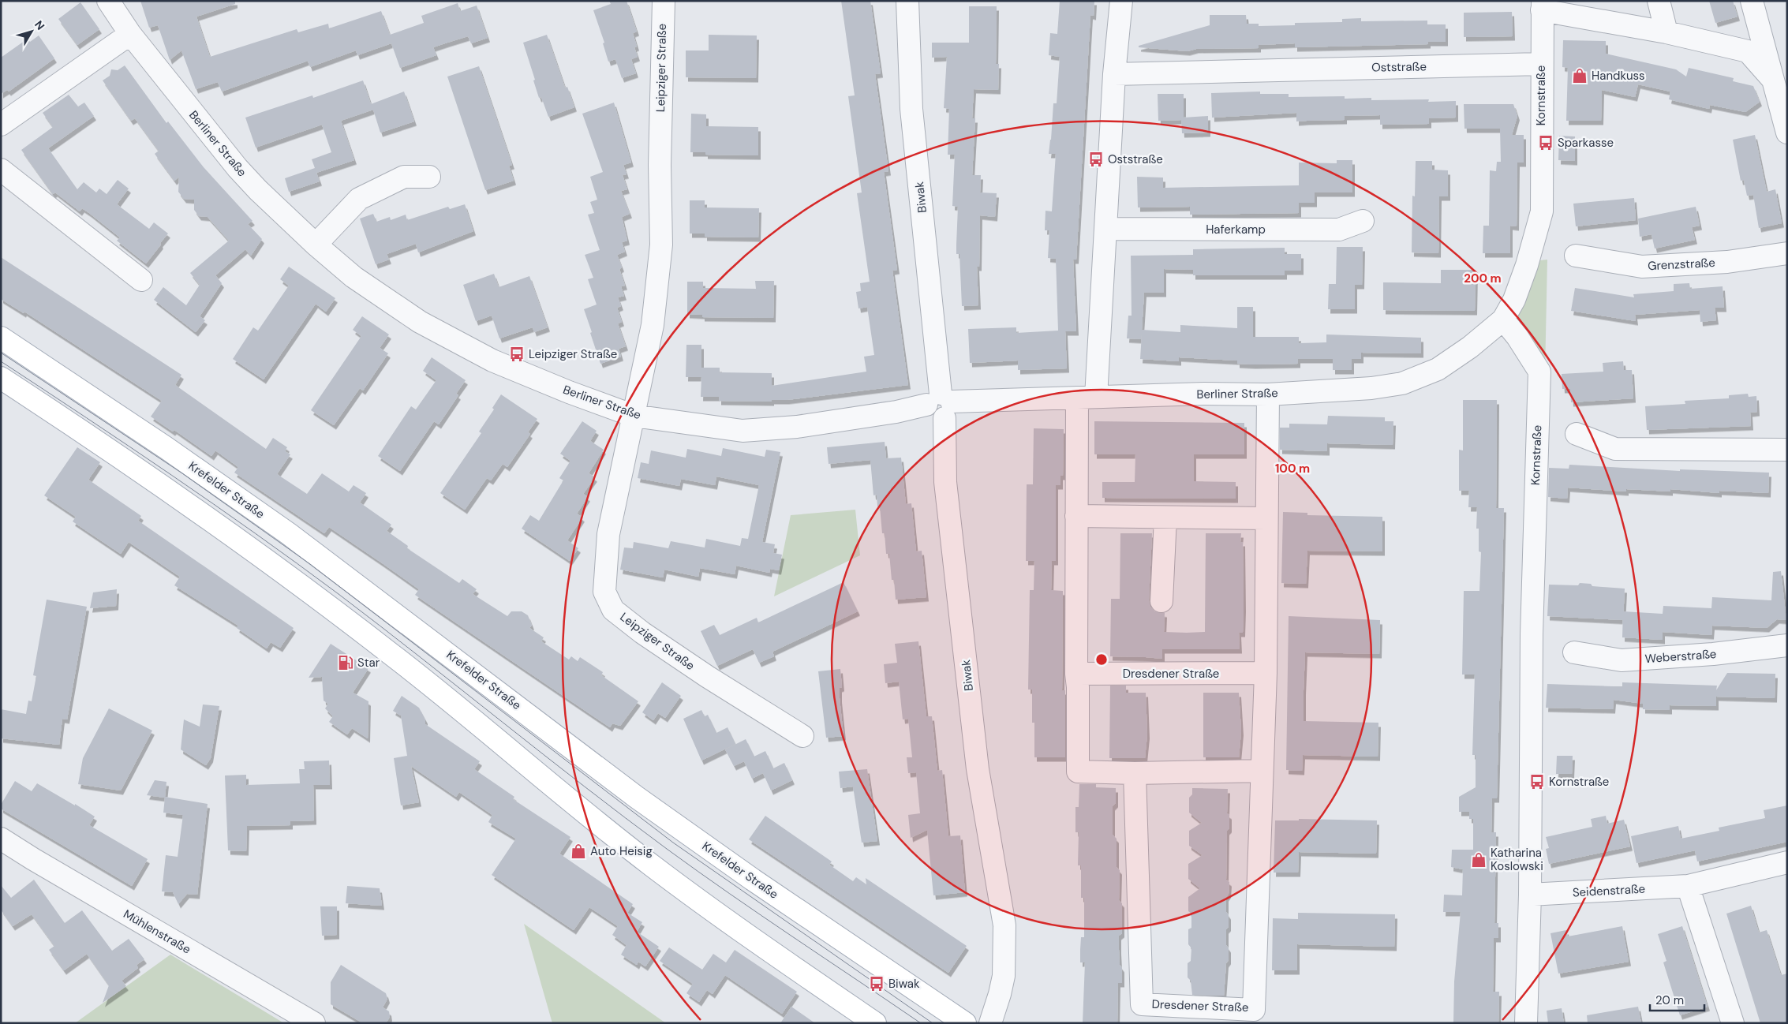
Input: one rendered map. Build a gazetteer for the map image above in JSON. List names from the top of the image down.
{
  "streets": {
    "main road": ["Krefelder Straße"],
    "street": [
      "Oststraße",
      "Leipziger Straße",
      "Kornstraße",
      "Berliner Straße",
      "Biwak",
      "Haferkamp",
      "Grenzstraße",
      "Weberstraße",
      "Dresdener Straße",
      "Seidenstraße",
      "Mühlenstraße"
    ]
  },
  "crossings": [
    ["Oststraße", "Kornstraße"],
    ["Leipziger Straße", "Berliner Straße"],
    ["Kornstraße", "Berliner Straße"],
    ["Kornstraße", "Seidenstraße"],
    ["Berliner Straße", "Biwak"],
    ["Berliner Straße", "Dresdener Straße"]
  ],
  "places": {
    "shop": ["Handkuss", "Auto Heisig", "Katharina Koslowski"],
    "bus stop": [
      "Sparkasse",
      "Oststraße",
      "Leipziger Straße",
      "Kornstraße",
      "Biwak"
    ],
    "fuel station": ["Star"]
  },
  "scale_bar": "20 m",
  "north": "top right",
  "rings": ["200 m", "100 m"]
}
